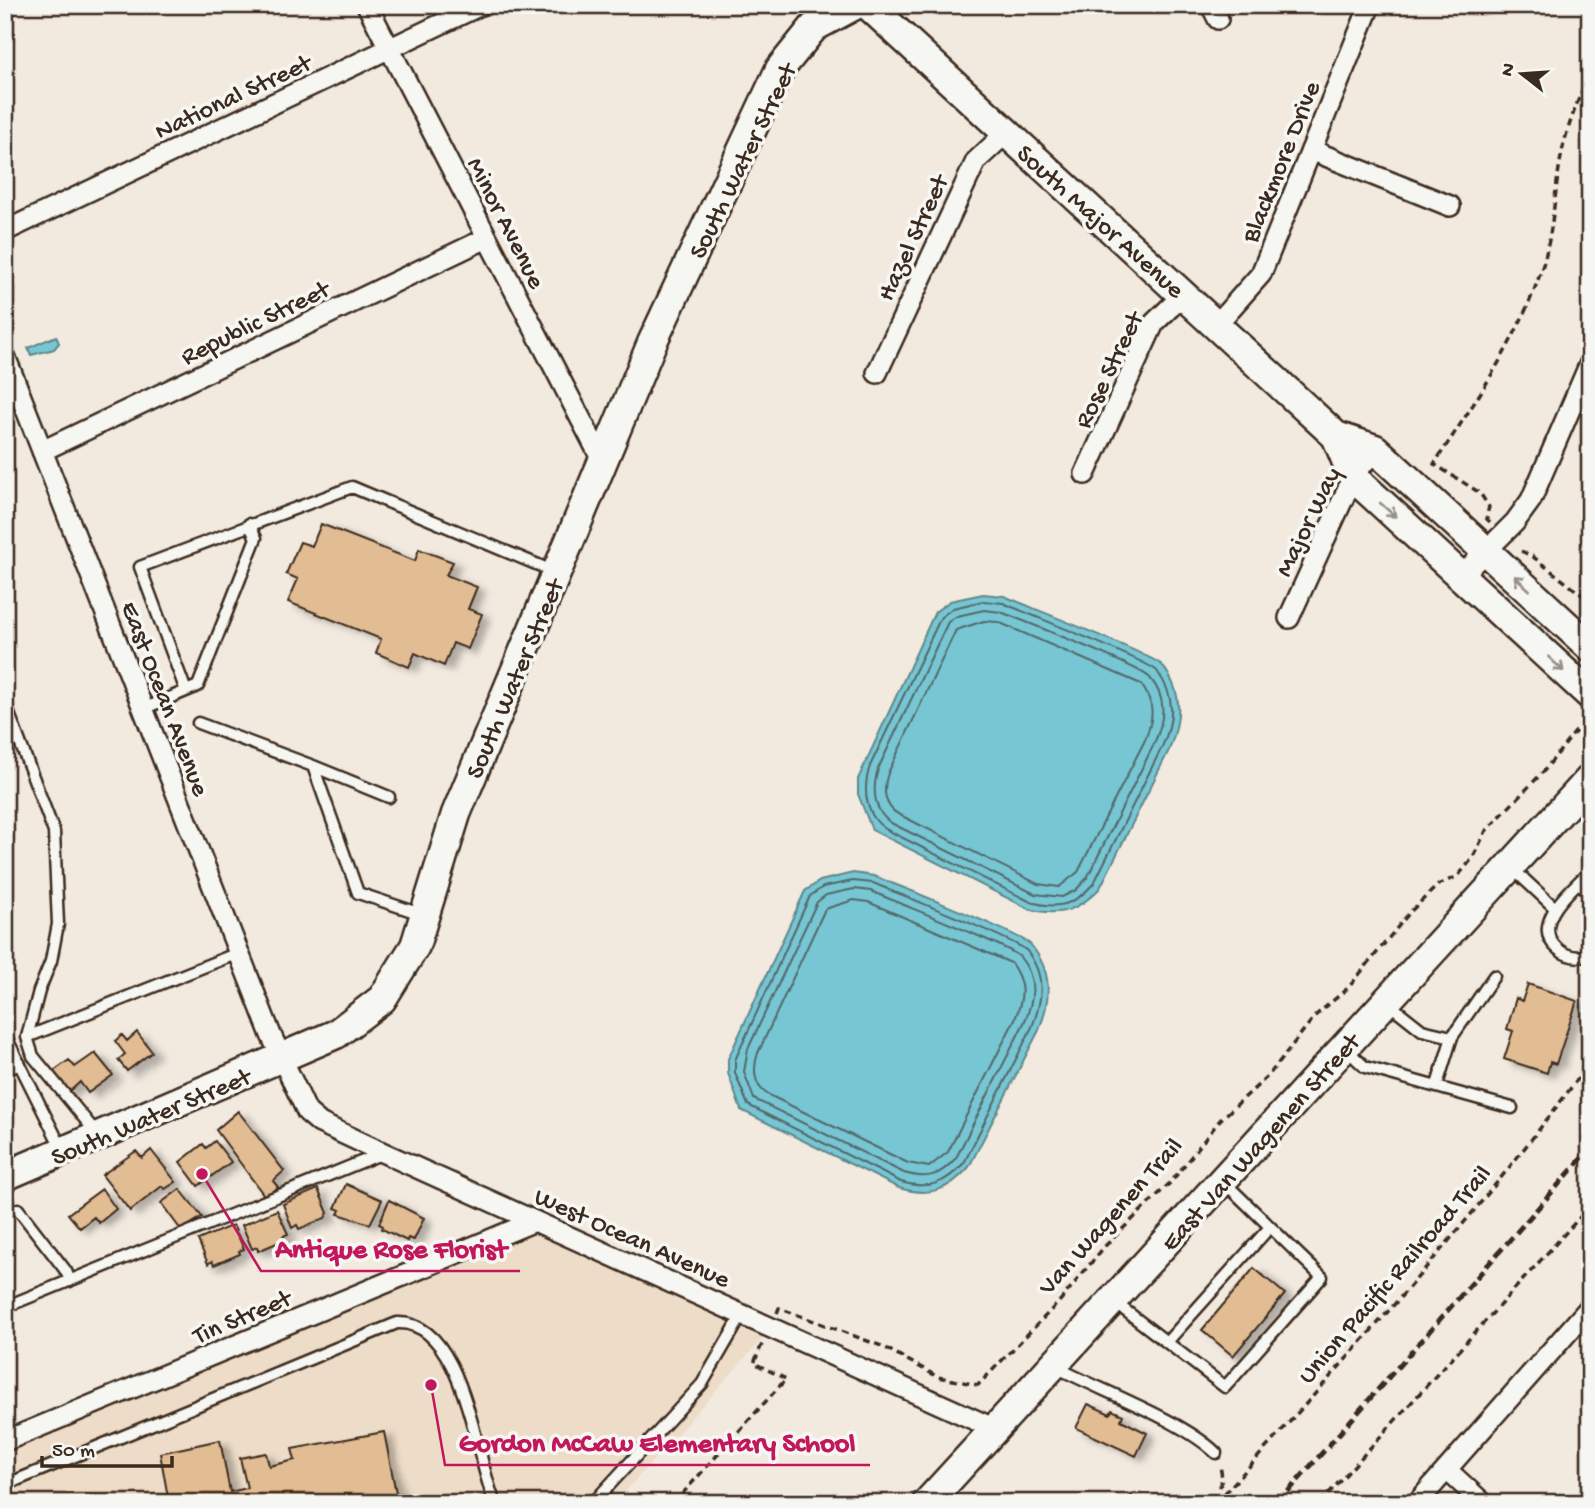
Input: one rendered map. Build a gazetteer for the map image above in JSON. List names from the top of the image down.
{
  "streets": {
    "main road": ["South Water Street", "South Major Avenue", "East Van Wagenen Street"],
    "street": [
      "National Street",
      "Blackmore Drive",
      "Minor Avenue",
      "Hazel Street",
      "Republic Street",
      "Rose Street",
      "Major Way",
      "East Ocean Avenue",
      "West Ocean Avenue",
      "Tin Street"
    ],
    "path": ["Van Wagenen Trail", "Union Pacific Railroad Trail"]
  },
  "crossings": [
    ["National Street", "Minor Avenue"],
    ["South Water Street", "Minor Avenue"],
    ["South Water Street", "East Ocean Avenue"],
    ["South Water Street", "West Ocean Avenue"],
    ["Blackmore Drive", "South Major Avenue"],
    ["South Major Avenue", "Hazel Street"],
    ["South Major Avenue", "Rose Street"],
    ["South Major Avenue", "Major Way"],
    ["Minor Avenue", "Republic Street"],
    ["Republic Street", "East Ocean Avenue"],
    ["East Ocean Avenue", "West Ocean Avenue"],
    ["East Van Wagenen Street", "West Ocean Avenue"],
    ["Van Wagenen Trail", "West Ocean Avenue"],
    ["West Ocean Avenue", "Tin Street"]
  ],
  "places": ["Antique Rose Florist", "Gordon McCaw Elementary School"],
  "scale_bar": "50 m",
  "north": "left"
}
